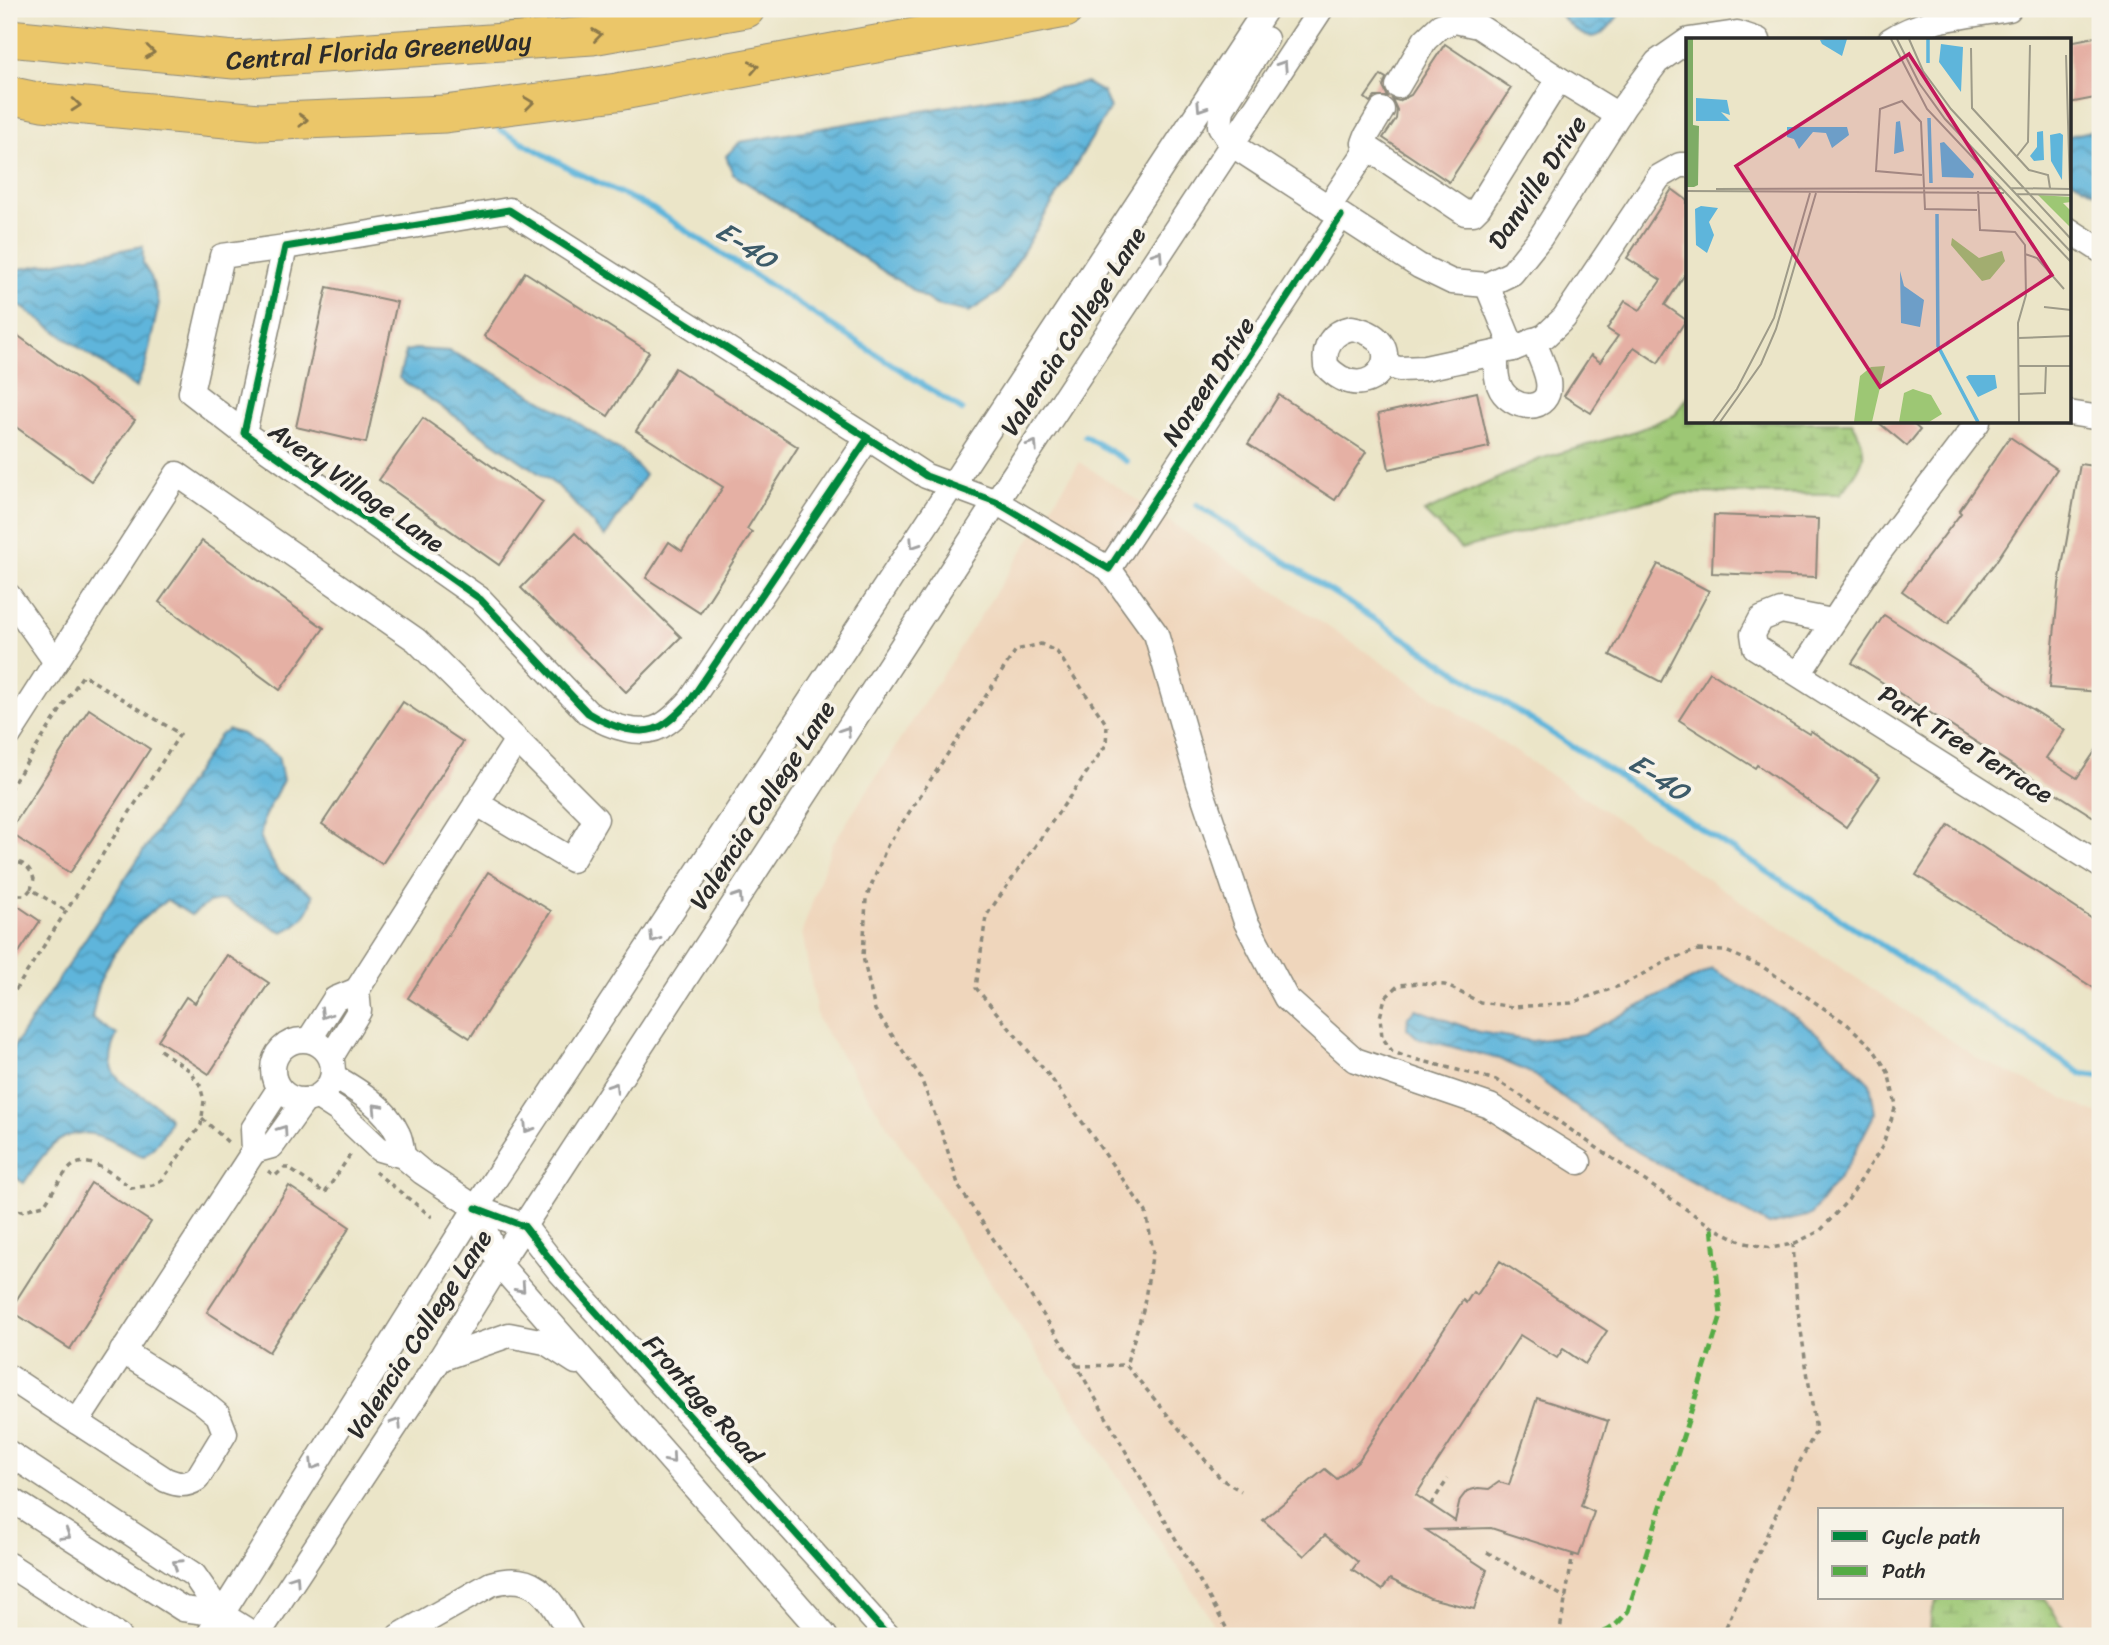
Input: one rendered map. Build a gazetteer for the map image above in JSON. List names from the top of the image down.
{
  "streets": {
    "highway": ["Central Florida GreeneWay"],
    "street": [
      "Danville Drive",
      "Valencia College Lane",
      "Noreen Drive",
      "Avery Village Lane",
      "Park Tree Terrace",
      "Frontage Road"
    ]
  },
  "crossings": [
    ["Danville Drive", "Valencia College Lane"],
    ["Danville Drive", "Noreen Drive"],
    ["Valencia College Lane", "Frontage Road"]
  ],
  "water": ["E-40"],
  "legend": ["Cycle path", "Path"]
}
